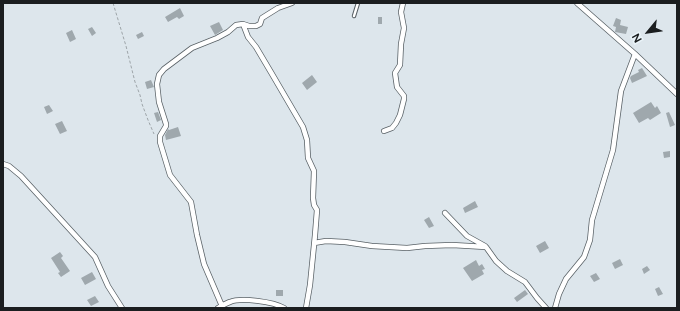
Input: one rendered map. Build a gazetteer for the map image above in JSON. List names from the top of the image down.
{
  "north": "bottom left"
}
